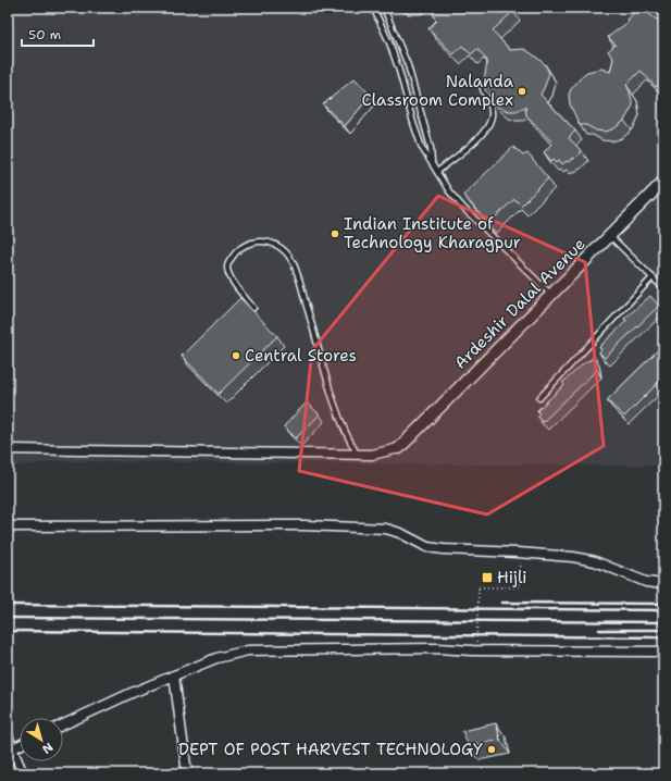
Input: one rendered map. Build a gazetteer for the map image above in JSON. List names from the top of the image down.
{
  "streets": {
    "street": ["Ardeshir Dalal Avenue"]
  },
  "places": {
    "other": [
      "Nalanda Classroom Complex",
      "Indian Institute of Technology Kharagpur",
      "Central Stores",
      "DEPT OF POST HARVEST TECHNOLOGY"
    ],
    "transit": ["Hijli"]
  },
  "scale_bar": "50 m",
  "north": "bottom right"
}
